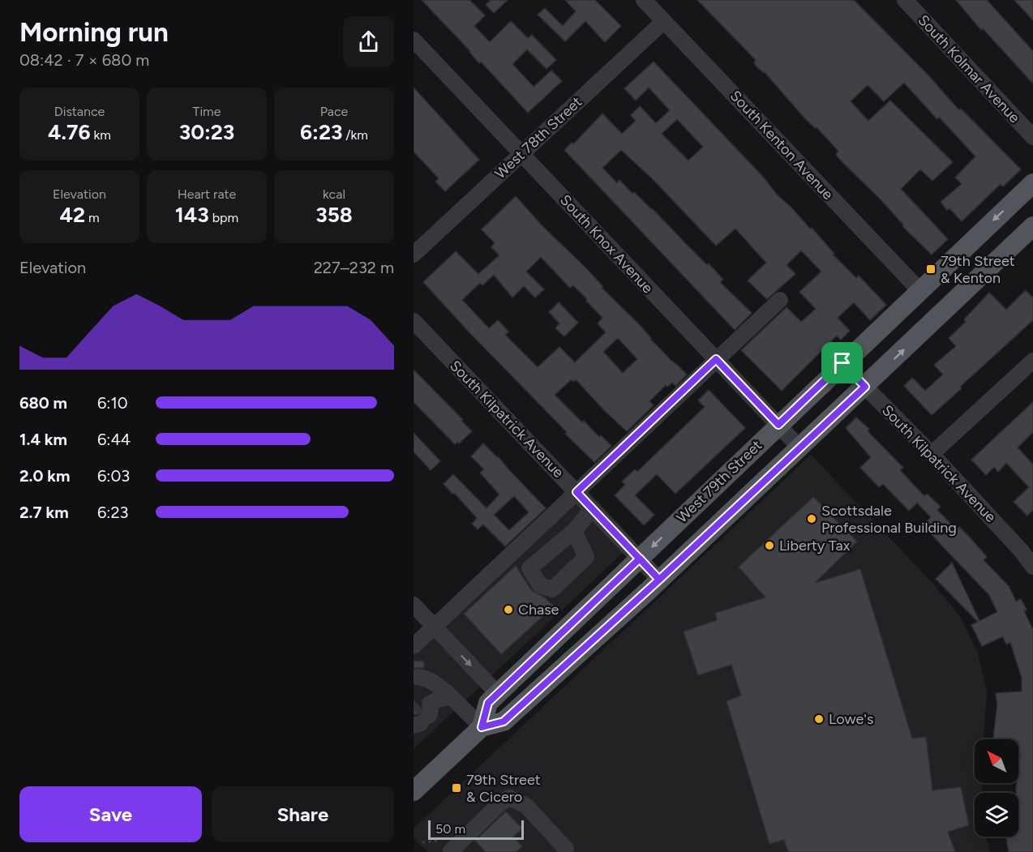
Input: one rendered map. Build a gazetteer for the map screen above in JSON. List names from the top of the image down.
{
  "streets": {
    "main road": ["West 79th Street"],
    "street": [
      "South Kolmar Avenue",
      "West 78th Street",
      "South Kenton Avenue",
      "South Knox Avenue",
      "South Kilpatrick Avenue"
    ]
  },
  "crossings": [
    ["West 78th Street", "South Kenton Avenue"],
    ["West 78th Street", "South Knox Avenue"],
    ["South Kenton Avenue", "West 79th Street"],
    ["South Knox Avenue", "West 79th Street"],
    ["South Kilpatrick Avenue", "West 79th Street"]
  ],
  "places": {
    "transit": ["79th Street & Kenton", "79th Street & Cicero"],
    "other": [
      "Scottsdale Professional Building",
      "Liberty Tax",
      "Chase",
      "Lowe's"
    ]
  },
  "scale_bar": "50 m",
  "north": "top left",
  "page": {
    "heading": ["Morning run", "08:42 · 7 × 680 m"],
    "stats": [
      ["Distance", "4.76 km"],
      ["Time", "30:23"],
      ["Pace", "6:23 /km"],
      ["Elevation", "42 m"],
      ["Heart rate", "143 bpm"],
      ["kcal", "358"]
    ],
    "chart": ["Elevation", "227–232 m"],
    "list": [
      {
        "name": "680 m",
        "note": "6:10"
      },
      {
        "name": "1.4 km",
        "note": "6:44"
      },
      {
        "name": "2.0 km",
        "note": "6:03"
      },
      {
        "name": "2.7 km",
        "note": "6:23"
      }
    ],
    "buttons": ["Save", "Share"],
    "scale": "50 m"
  }
}
